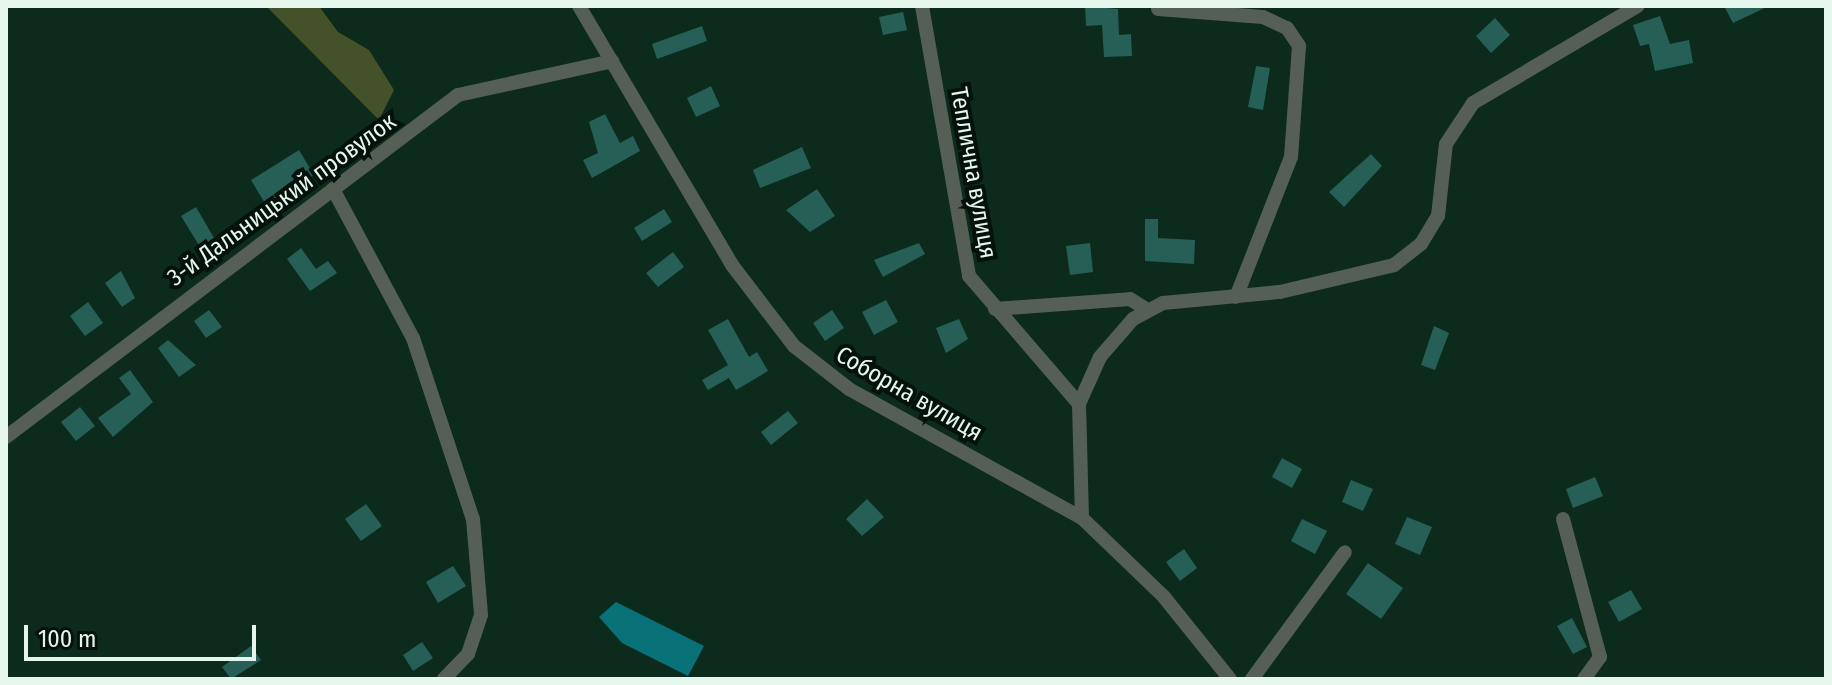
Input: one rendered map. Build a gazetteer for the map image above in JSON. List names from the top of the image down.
{
  "streets": {
    "street": ["Теплична вулиця", "3-й Дальницький провулок", "Соборна вулиця"]
  },
  "crossings": [
    ["3-й Дальницький провулок", "Соборна вулиця"]
  ],
  "scale_bar": "100 m"
}
